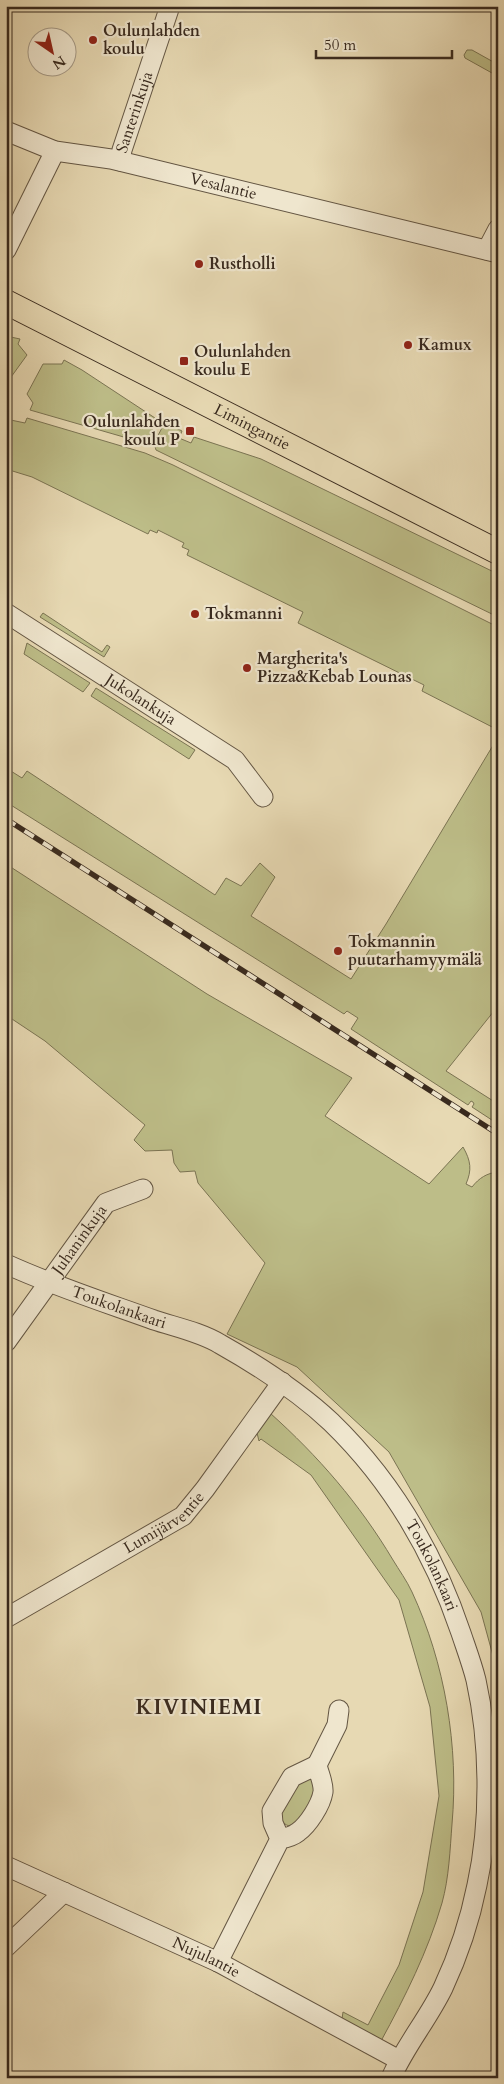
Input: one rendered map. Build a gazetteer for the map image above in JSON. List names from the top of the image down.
{
  "streets": {
    "main road": ["Limingantie"],
    "street": [
      "Santerinkuja",
      "Vesalantie",
      "Jukolankuja",
      "Juhaninkuja",
      "Toukolankaari",
      "Lumijärventie",
      "Nujulantie"
    ]
  },
  "crossings": [
    ["Santerinkuja", "Vesalantie"],
    ["Juhaninkuja", "Toukolankaari"],
    ["Toukolankaari", "Lumijärventie"],
    ["Toukolankaari", "Nujulantie"]
  ],
  "districts": ["KIVINIEMI"],
  "places": {
    "other": [
      "Oulunlahden koulu",
      "Rustholli",
      "Kamux",
      "Tokmanni",
      "Margherita's Pizza&Kebab Lounas",
      "Tokmannin puutarhamyymälä"
    ],
    "transit": ["Oulunlahden koulu E", "Oulunlahden koulu P"]
  },
  "scale_bar": "50 m",
  "north": "bottom right"
}
